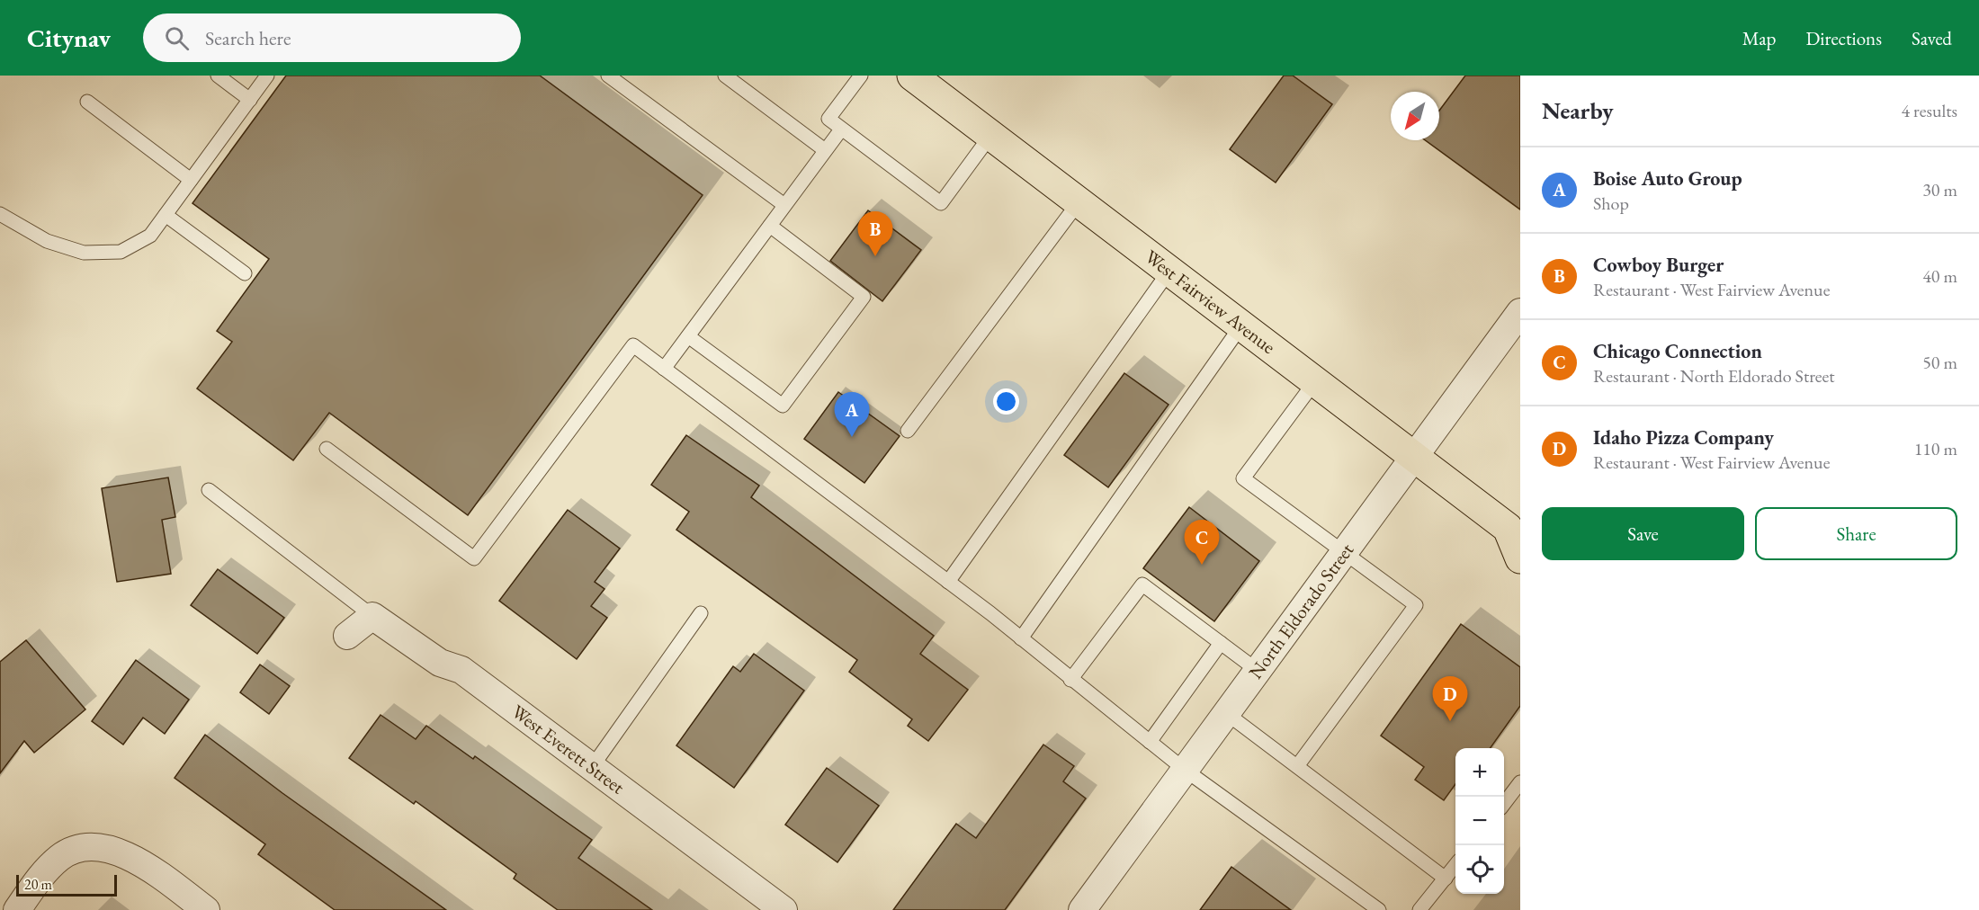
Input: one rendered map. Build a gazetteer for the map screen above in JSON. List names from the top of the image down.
{
  "streets": {
    "main road": ["West Fairview Avenue"],
    "street": ["North Eldorado Street", "West Everett Street"]
  },
  "crossings": [
    ["West Fairview Avenue", "North Eldorado Street"]
  ],
  "scale_bar": "20 m",
  "north": "bottom left",
  "page": {
    "header": "Citynav",
    "search": "Search here",
    "nav": ["Map", "Directions", "Saved"],
    "heading": ["Nearby", "4 results"],
    "list": [
      {
        "mark": "A",
        "name": "Boise Auto Group",
        "note": "Shop",
        "value": "30 m"
      },
      {
        "mark": "B",
        "name": "Cowboy Burger",
        "note": "Restaurant · West Fairview Avenue",
        "value": "40 m"
      },
      {
        "mark": "C",
        "name": "Chicago Connection",
        "note": "Restaurant · North Eldorado Street",
        "value": "50 m"
      },
      {
        "mark": "D",
        "name": "Idaho Pizza Company",
        "note": "Restaurant · West Fairview Avenue",
        "value": "110 m"
      }
    ],
    "pins": [
      "B",
      "A",
      "C",
      "D"
    ],
    "buttons": ["Save", "Share"],
    "map_buttons": ["+", "−"],
    "scale": "20 m"
  }
}
